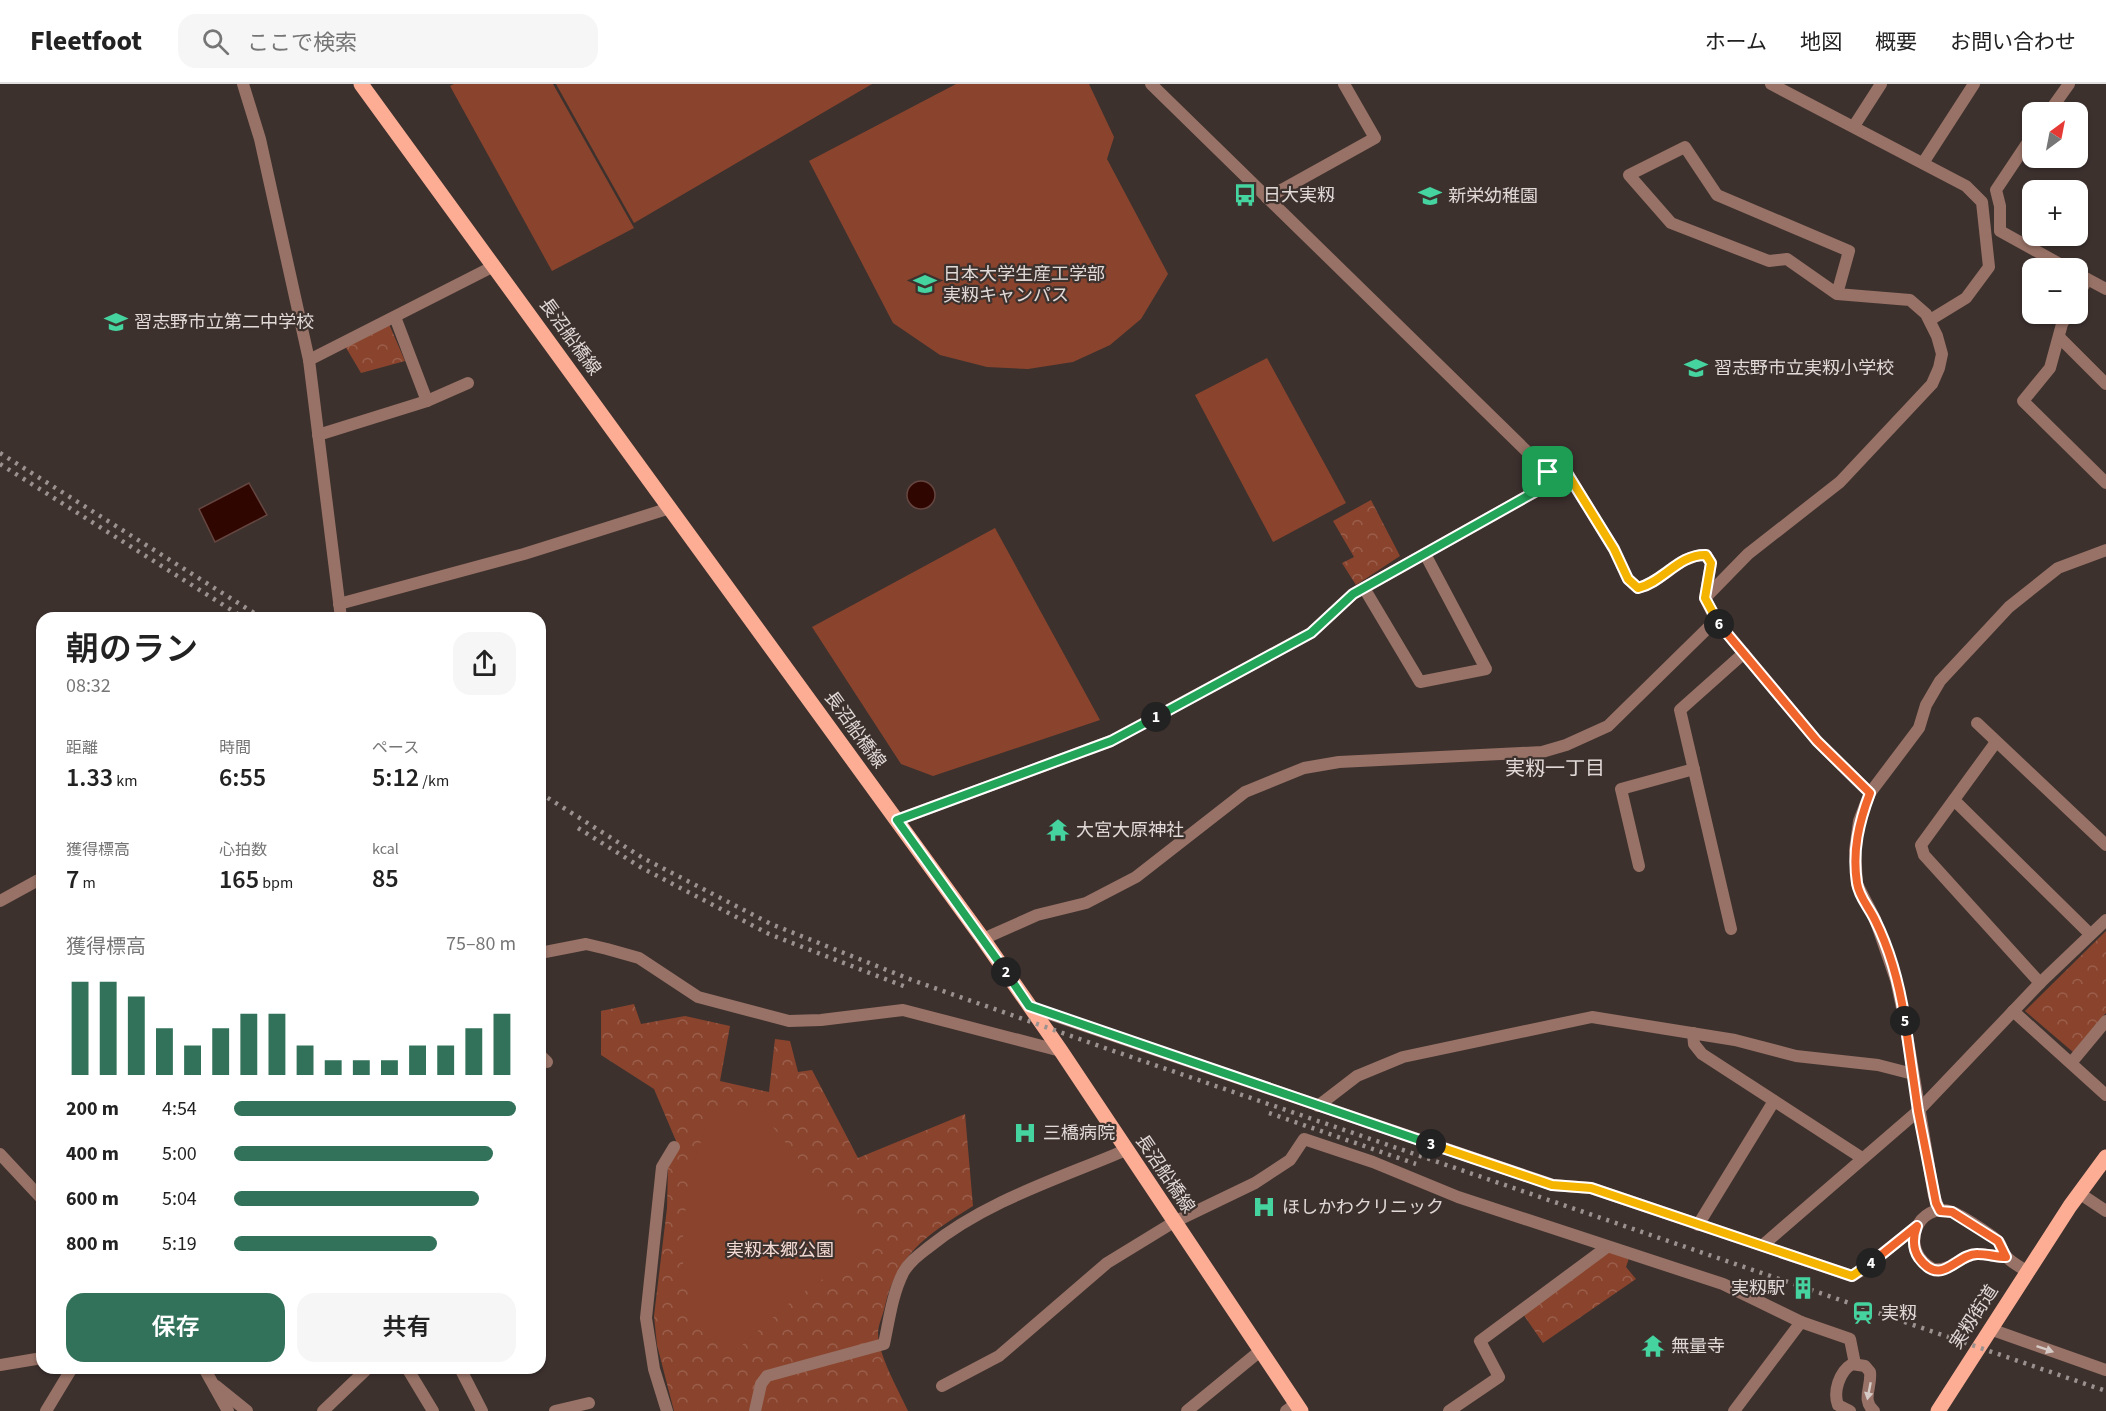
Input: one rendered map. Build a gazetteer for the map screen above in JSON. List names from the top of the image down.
{
  "streets": {
    "main road": ["長沼船橋線", "実籾街道"]
  },
  "districts": ["実籾一丁目"],
  "parks": ["実籾本郷公園"],
  "places": {
    "bus stop": ["日大実籾"],
    "school or university": [
      "新栄幼稚園",
      "日本大学生産工学部 実籾キャンパス",
      "習志野市立第二中学校",
      "習志野市立実籾小学校"
    ],
    "temple": ["大宮大原神社", "無量寺"],
    "hospital": ["三橋病院", "ほしかわクリニック"],
    "building": ["実籾駅"],
    "station": ["実籾"]
  },
  "north": "top right",
  "page": {
    "header": "Fleetfoot",
    "search": "ここで検索",
    "nav": [
      "ホーム",
      "地図",
      "概要",
      "お問い合わせ"
    ],
    "map_buttons": ["+", "−"],
    "pins": [
      "6",
      "1",
      "2",
      "5",
      "3",
      "4"
    ],
    "heading": ["朝のラン", "08:32"],
    "stats": [
      ["距離", "1.33 km"],
      ["時間", "6:55"],
      ["ペース", "5:12 /km"],
      ["獲得標高", "7 m"],
      ["心拍数", "165 bpm"],
      ["kcal", "85"]
    ],
    "chart": ["獲得標高", "75–80 m"],
    "list": [
      {
        "name": "200 m",
        "note": "4:54"
      },
      {
        "name": "400 m",
        "note": "5:00"
      },
      {
        "name": "600 m",
        "note": "5:04"
      },
      {
        "name": "800 m",
        "note": "5:19"
      }
    ],
    "buttons": ["保存", "共有"]
  }
}
